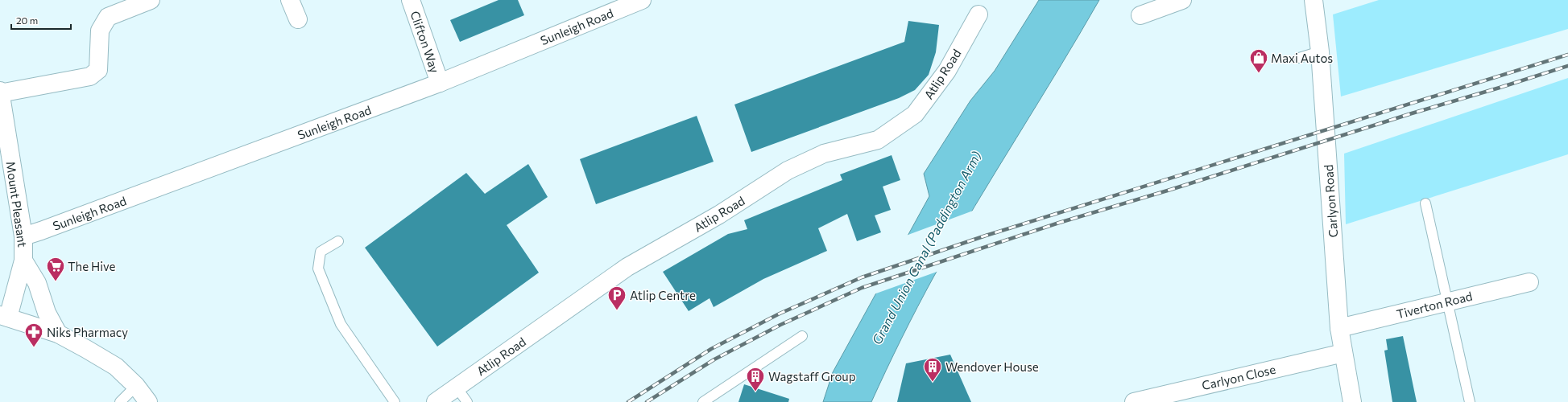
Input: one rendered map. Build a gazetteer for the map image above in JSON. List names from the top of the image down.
{
  "streets": {
    "street": [
      "Sunleigh Road",
      "Clifton Way",
      "Atlip Road",
      "Carlyon Road",
      "Mount Pleasant",
      "Tiverton Road",
      "Carlyon Close"
    ]
  },
  "crossings": [
    ["Sunleigh Road", "Clifton Way"],
    ["Sunleigh Road", "Mount Pleasant"],
    ["Carlyon Road", "Tiverton Road"],
    ["Carlyon Road", "Carlyon Close"]
  ],
  "water": ["Grand Union Canal (Paddington Arm)"],
  "places": {
    "shop": ["Maxi Autos"],
    "supermarket": ["The Hive"],
    "parking": ["Atlip Centre"],
    "pharmacy": ["Niks Pharmacy"],
    "building": ["Wendover House", "Wagstaff Group"]
  },
  "scale_bar": "20 m"
}
